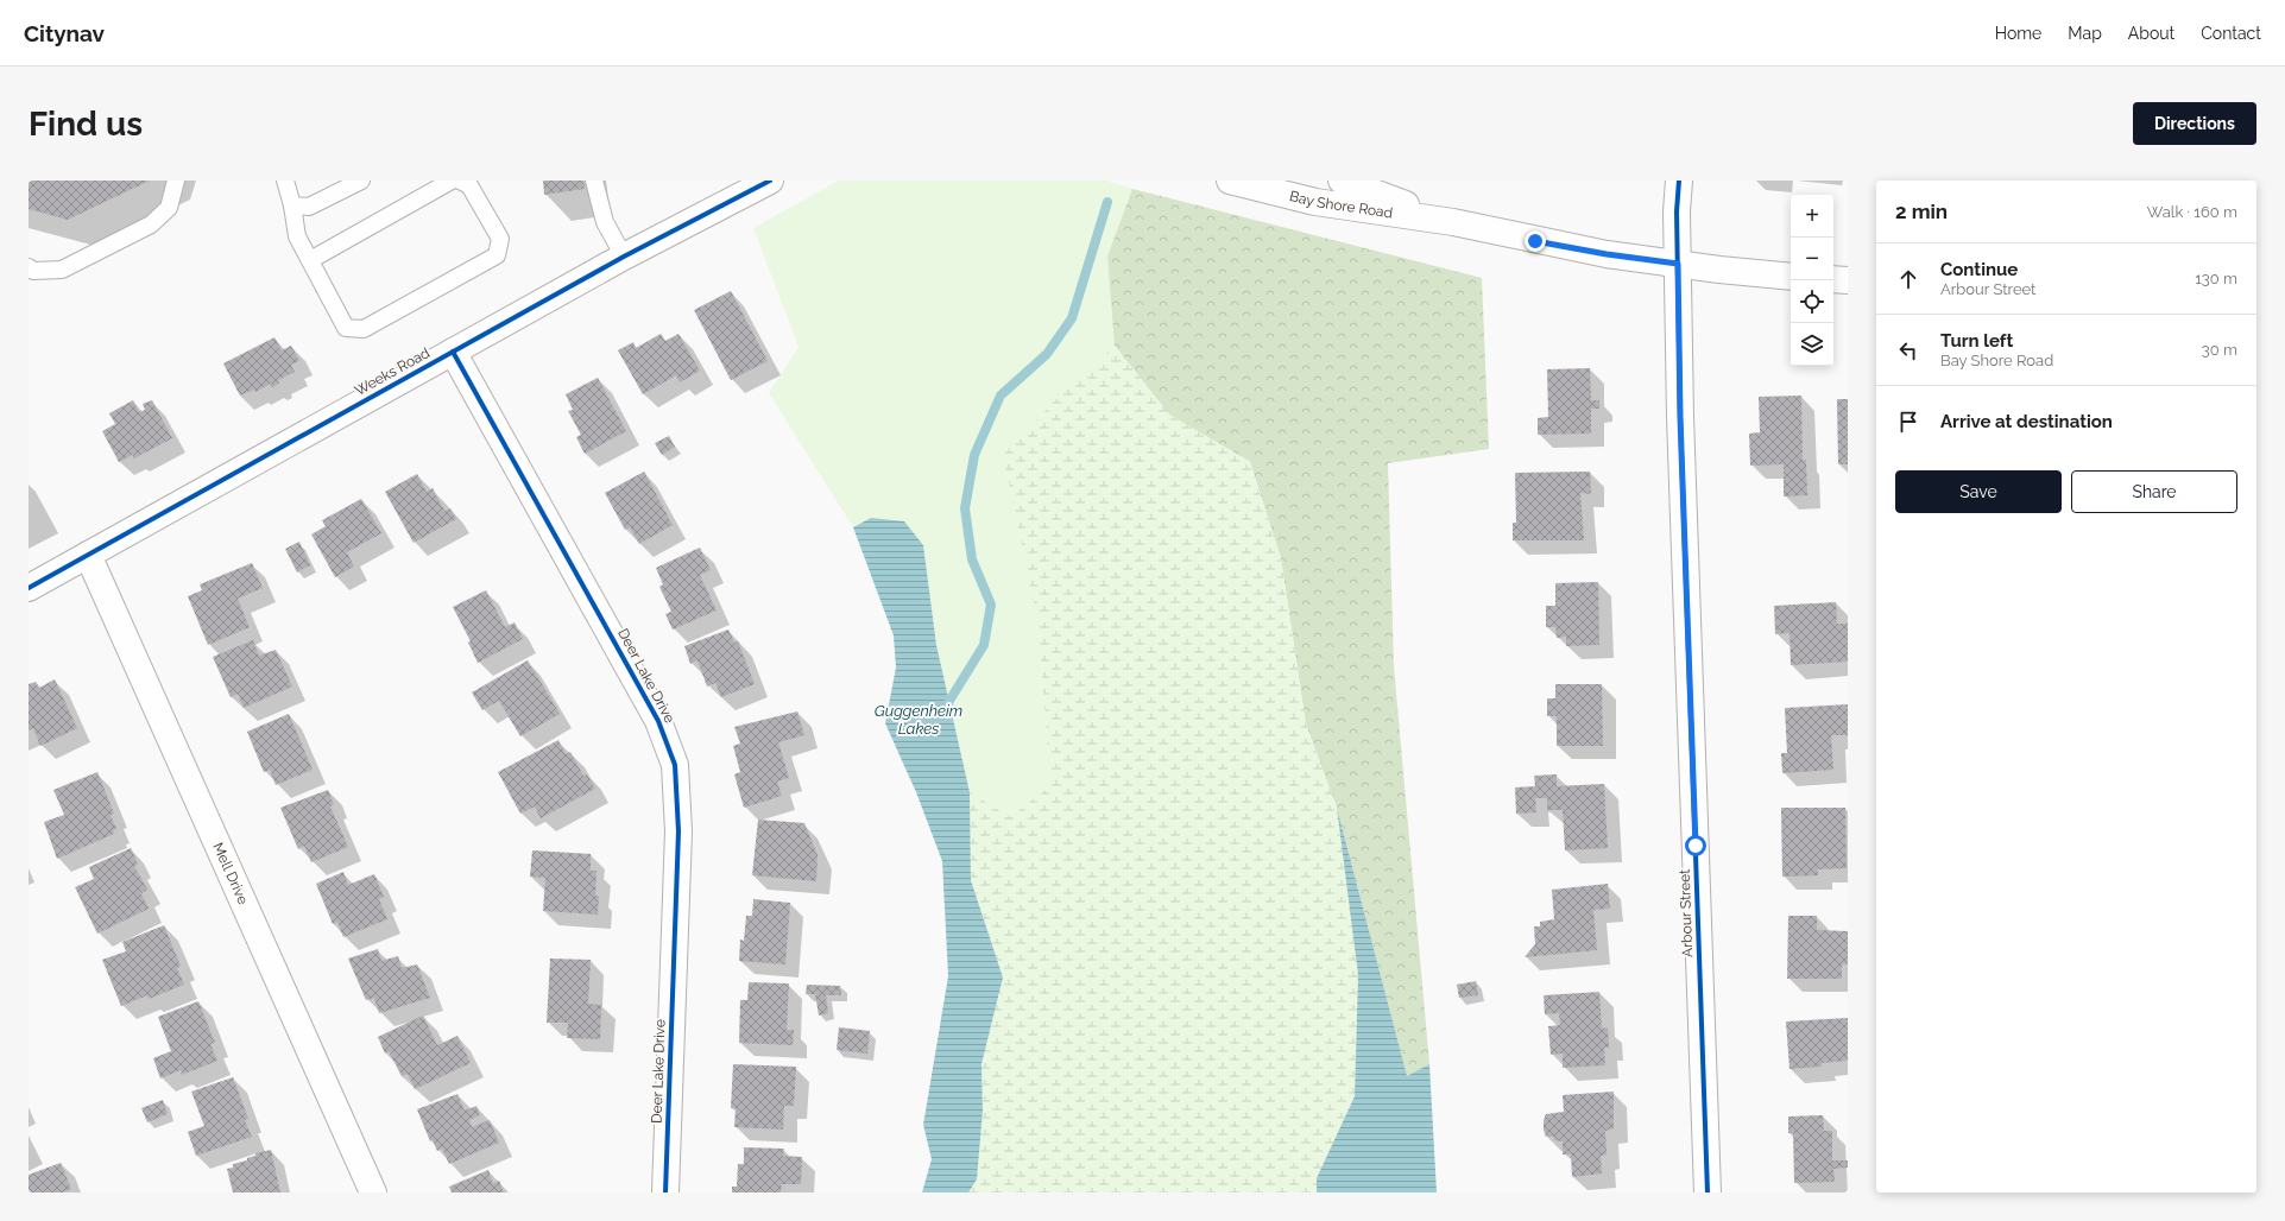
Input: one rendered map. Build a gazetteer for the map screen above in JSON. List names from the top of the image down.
{
  "streets": {
    "street": [
      "Bay Shore Road",
      "Weeks Road",
      "Deer Lake Drive",
      "Mell Drive",
      "Arbour Street"
    ]
  },
  "crossings": [
    ["Bay Shore Road", "Arbour Street"],
    ["Weeks Road", "Deer Lake Drive"],
    ["Weeks Road", "Mell Drive"]
  ],
  "water": ["Guggenheim Lakes"],
  "page": {
    "header": "Citynav",
    "nav": [
      "Home",
      "Map",
      "About",
      "Contact"
    ],
    "buttons": [
      "Directions",
      ["Save", "Share"]
    ],
    "title": "Find us",
    "heading": ["2 min", "Walk · 160 m"],
    "map_buttons": ["+", "−"],
    "list": [
      ["Continue", "Arbour Street", "130 m"],
      ["Turn left", "Bay Shore Road", "30 m"],
      "Arrive at destination"
    ]
  }
}
